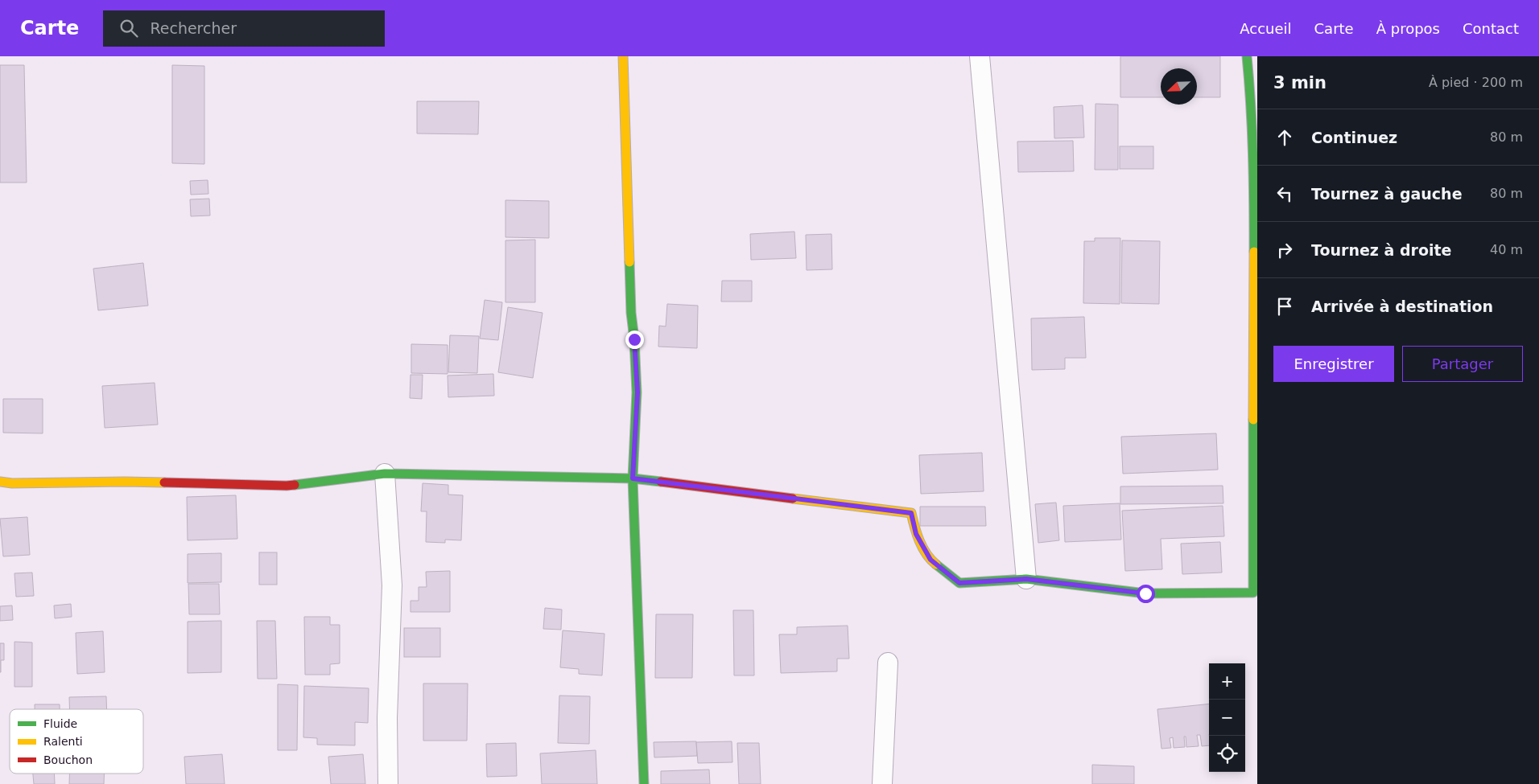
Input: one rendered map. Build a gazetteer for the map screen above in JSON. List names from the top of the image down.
{
  "legend": ["Fluide", "Ralenti", "Bouchon"],
  "north": "bottom left",
  "page": {
    "header": "Carte",
    "search": "Rechercher",
    "nav": [
      "Accueil",
      "Carte",
      "À propos",
      "Contact"
    ],
    "heading": ["3 min", "À pied · 200 m"],
    "list": [
      ["Continuez", "80 m"],
      ["Tournez à gauche", "80 m"],
      ["Tournez à droite", "40 m"],
      "Arrivée à destination"
    ],
    "buttons": ["Enregistrer", "Partager"],
    "map_buttons": ["+", "−"]
  }
}
